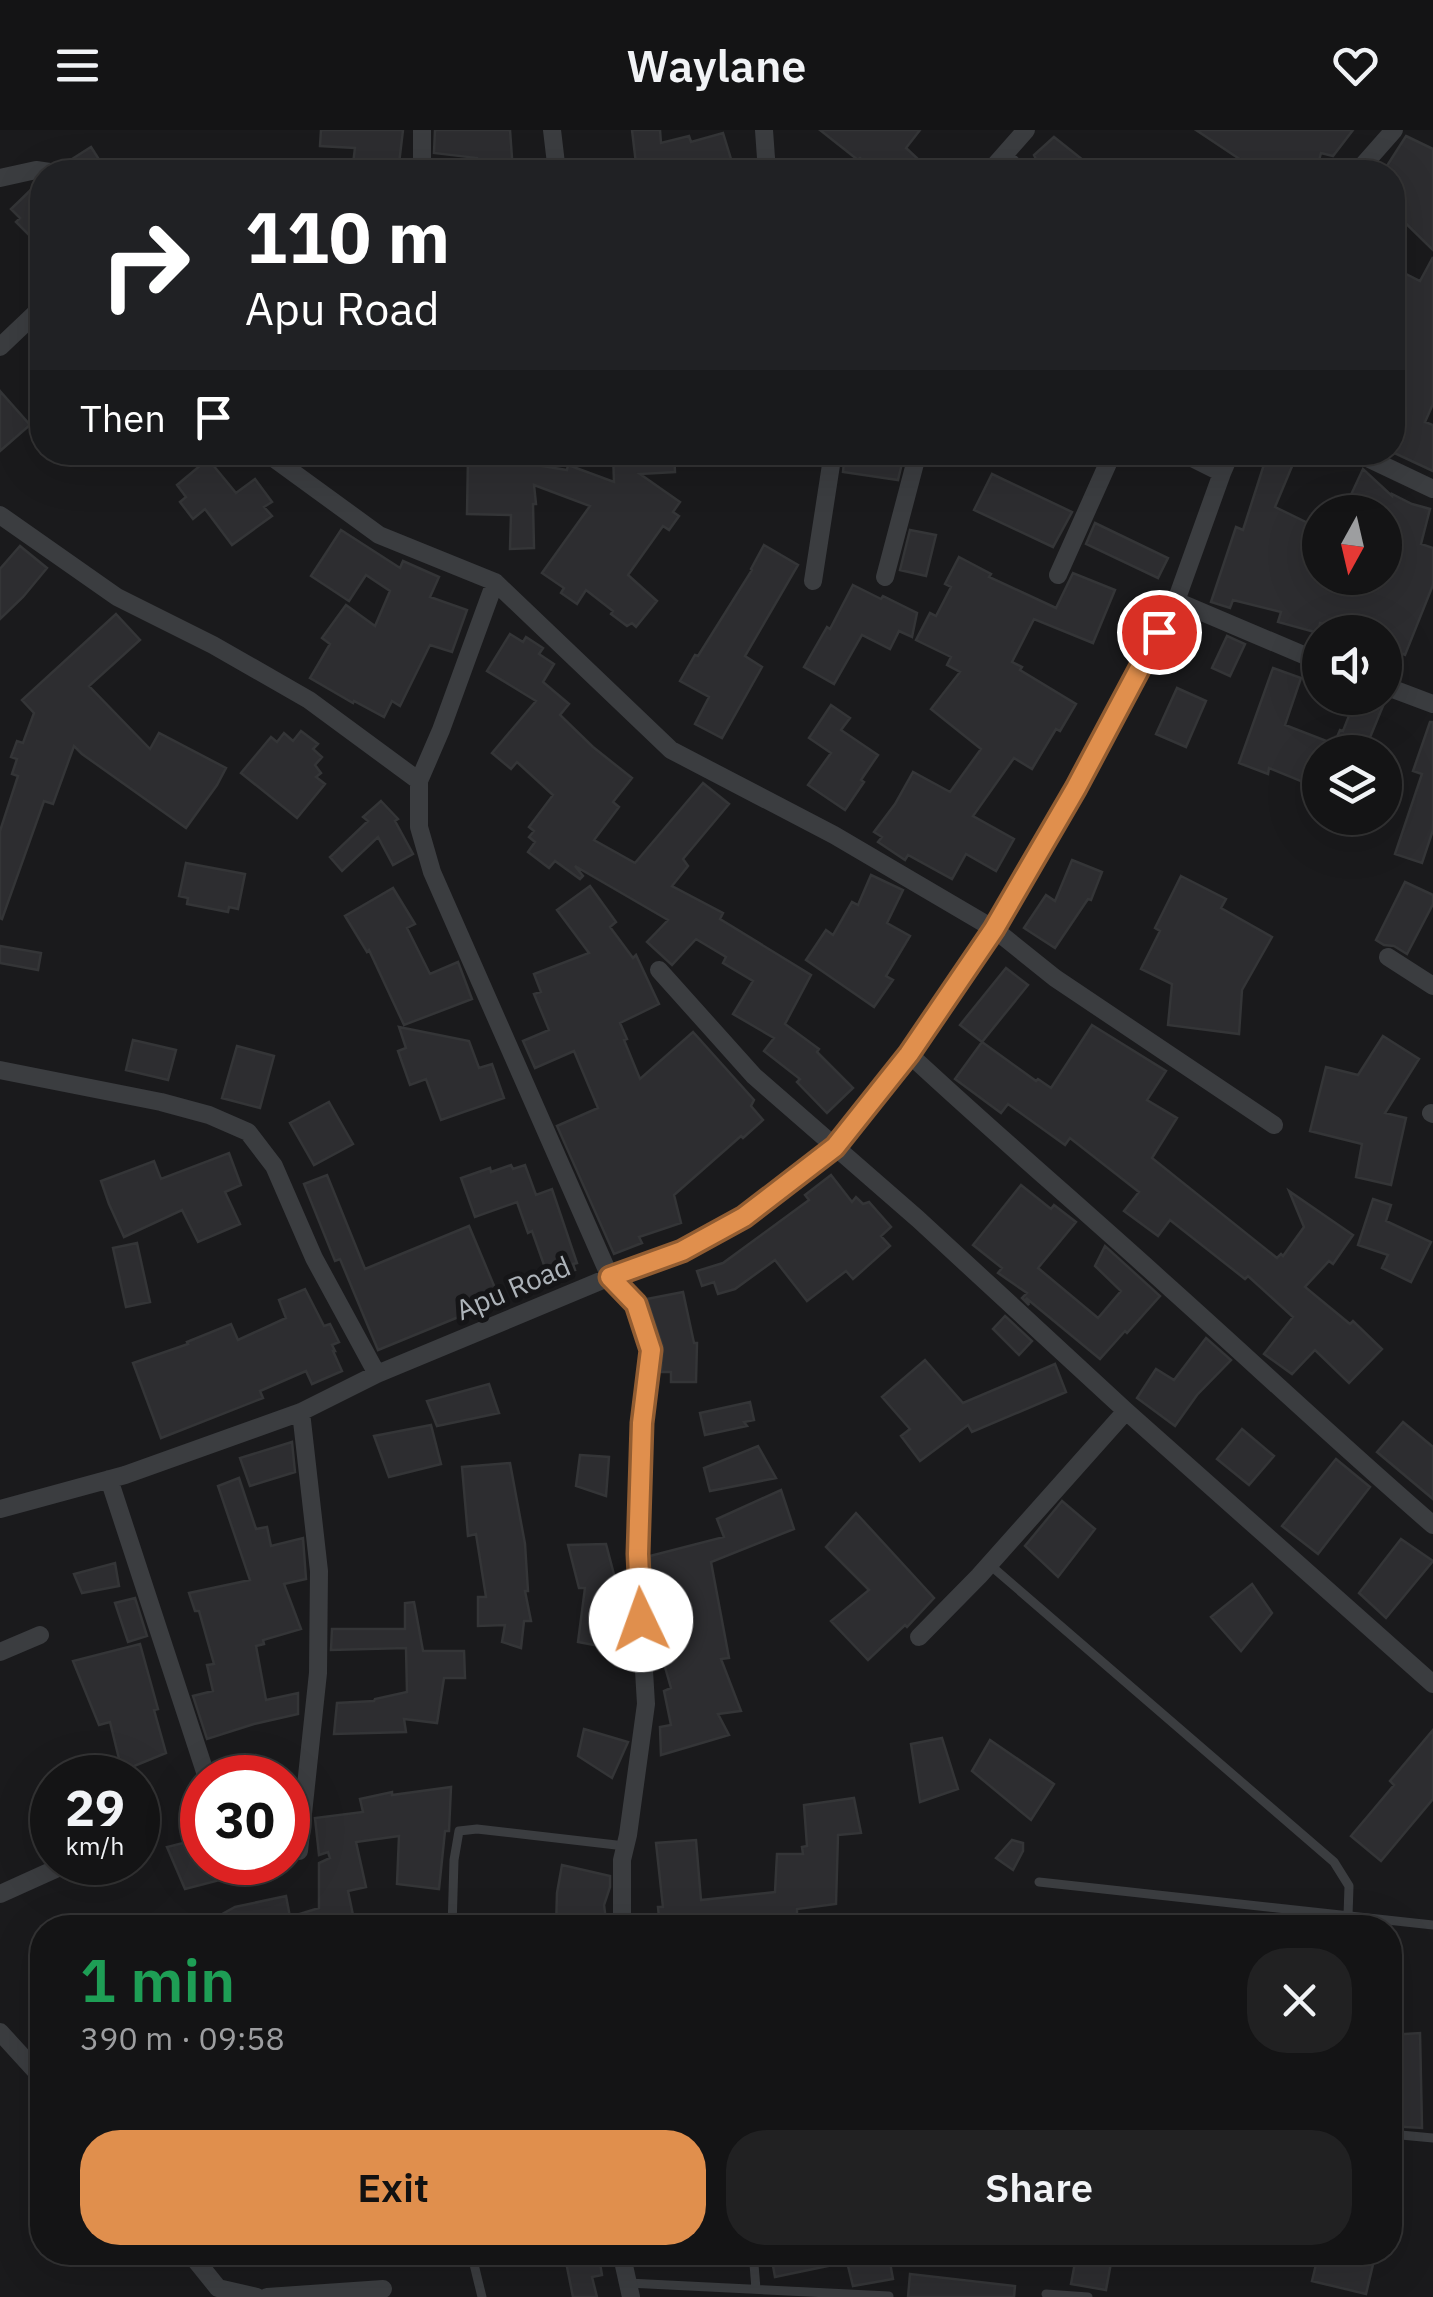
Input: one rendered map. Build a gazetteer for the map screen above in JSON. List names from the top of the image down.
{
  "streets": {
    "street": ["Apu Road"]
  },
  "north": "bottom",
  "page": {
    "header": "Waylane",
    "turn": ["110 m", "Apu Road"],
    "then": "Then",
    "speed": "29 km/h",
    "limit": "30",
    "heading": ["1 min", "390 m · 09:58"],
    "buttons": ["Exit", "Share"]
  }
}
